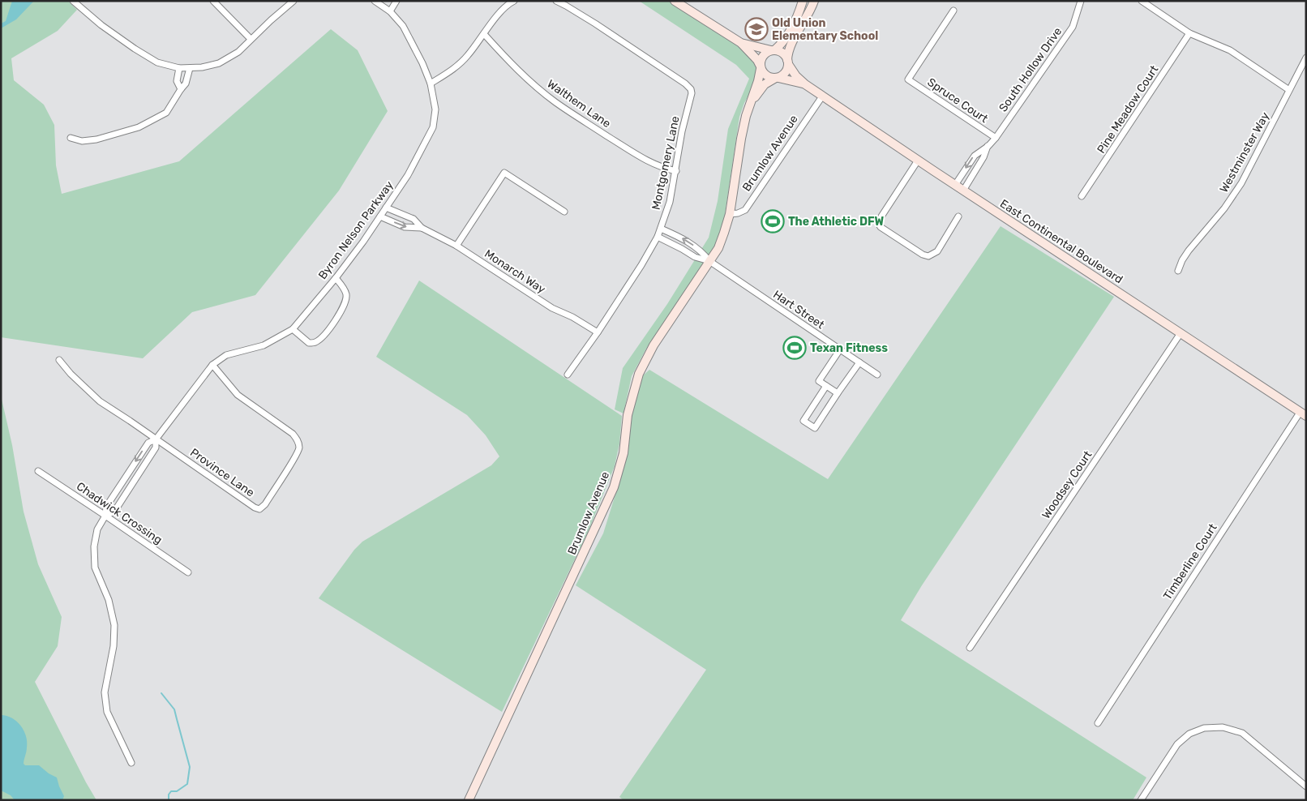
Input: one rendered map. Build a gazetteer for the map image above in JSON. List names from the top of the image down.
{
  "streets": {
    "main road": ["Brumlow Avenue", "East Continental Boulevard"],
    "street": [
      "South Hollow Drive",
      "Spruce Court",
      "Walthem Lane",
      "Pine Meadow Court",
      "Westminster Way",
      "Montgomery Lane",
      "Byron Nelson Parkway",
      "Monarch Way",
      "Hart Street",
      "Province Lane",
      "Woodsey Court",
      "Chadwick Crossing",
      "Timberline Court"
    ]
  },
  "crossings": [
    ["South Hollow Drive", "Spruce Court"],
    ["South Hollow Drive", "East Continental Boulevard"],
    ["Walthem Lane", "Montgomery Lane"],
    ["Brumlow Avenue", "East Continental Boulevard"],
    ["Brumlow Avenue", "Hart Street"],
    ["Montgomery Lane", "Monarch Way"],
    ["Byron Nelson Parkway", "Monarch Way"],
    ["Byron Nelson Parkway", "Province Lane"],
    ["Byron Nelson Parkway", "Chadwick Crossing"],
    ["East Continental Boulevard", "Woodsey Court"],
    ["East Continental Boulevard", "Timberline Court"]
  ],
  "places": {
    "school or university": ["Old Union Elementary School"],
    "sports": ["The Athletic DFW", "Texan Fitness"]
  }
}
